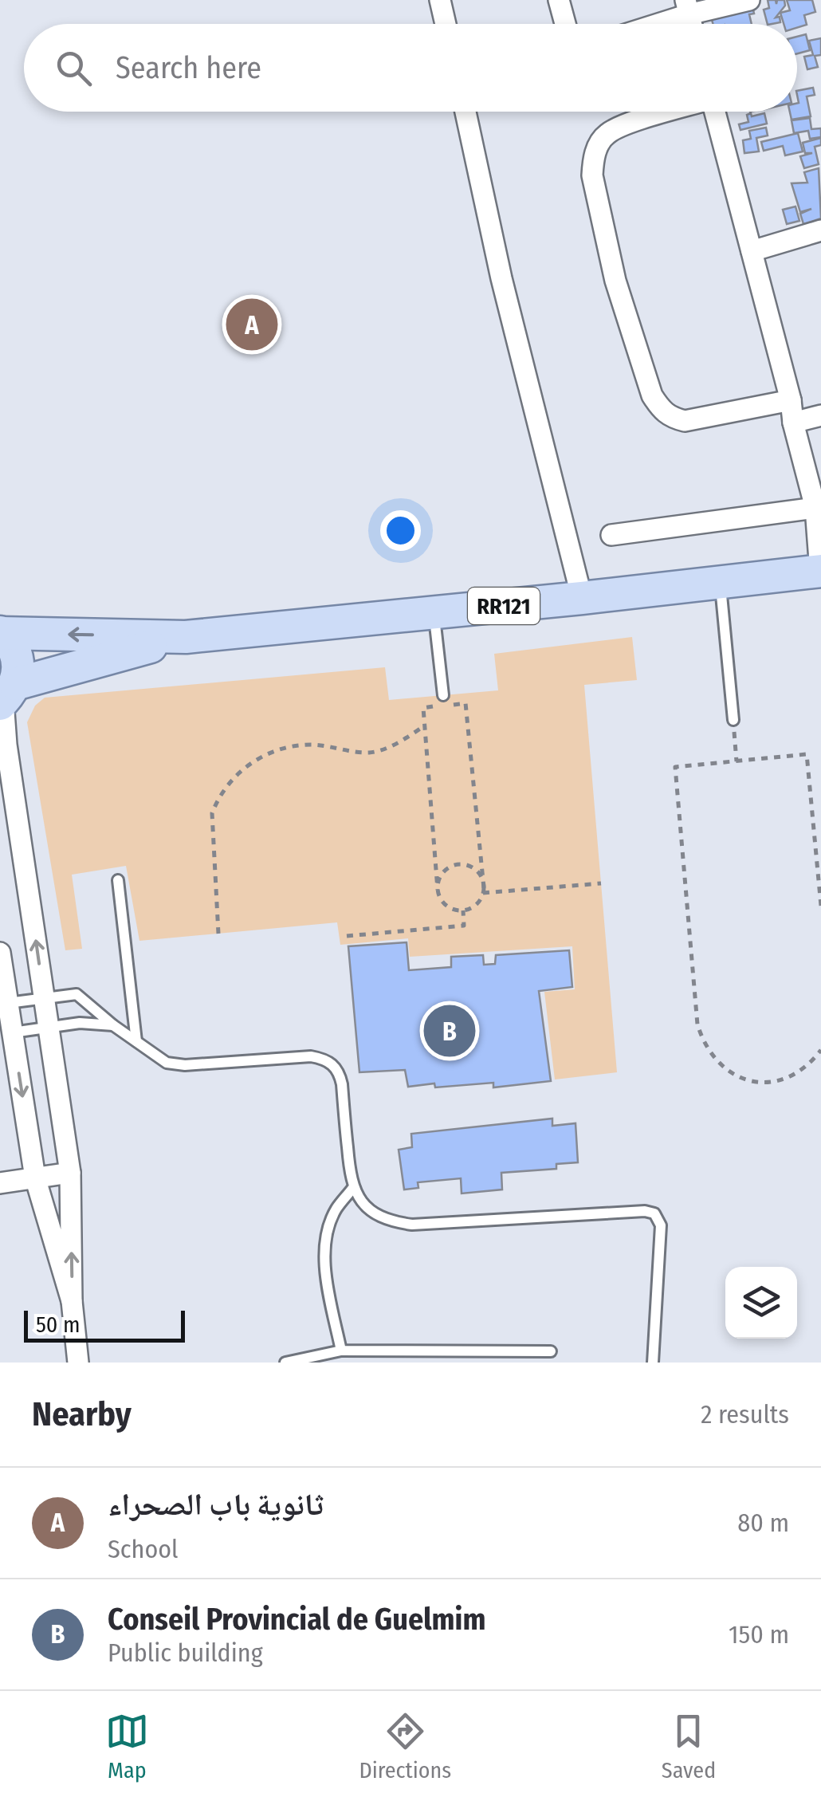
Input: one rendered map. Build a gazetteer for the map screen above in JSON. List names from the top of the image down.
{
  "streets": {
    "main road": ["RR121"]
  },
  "scale_bar": "50 m",
  "page": {
    "search": "Search here",
    "pins": ["A", "B"],
    "scale": "50 m",
    "heading": ["Nearby", "2 results"],
    "list": [
      {
        "mark": "A",
        "name": "ثانوية باب الصحراء",
        "note": "School",
        "value": "80 m"
      },
      {
        "mark": "B",
        "name": "Conseil Provincial de Guelmim",
        "note": "Public building",
        "value": "150 m"
      }
    ],
    "nav": ["Map", "Directions", "Saved"]
  }
}
